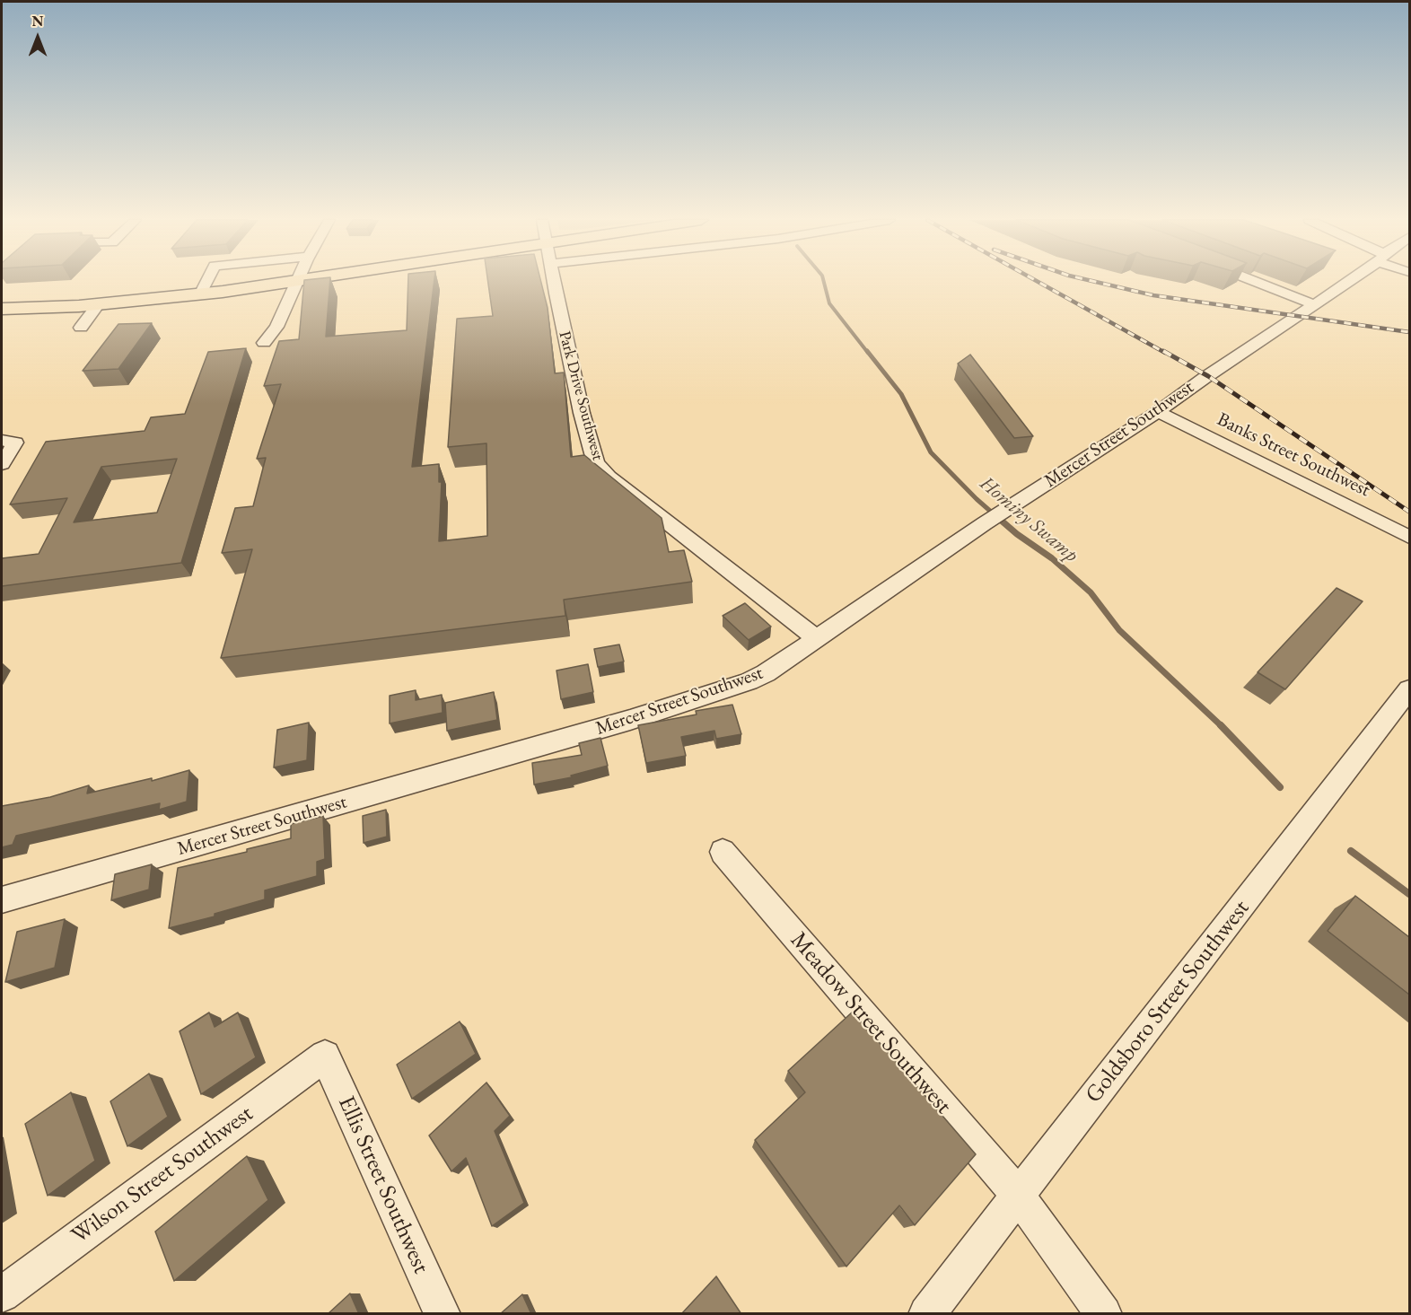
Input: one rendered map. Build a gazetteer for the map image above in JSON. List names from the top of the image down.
{
  "streets": {
    "street": [
      "Park Drive Southwest",
      "Mercer Street Southwest",
      "Banks Street Southwest",
      "Goldsboro Street Southwest",
      "Meadow Street Southwest",
      "Wilson Street Southwest",
      "Ellis Street Southwest"
    ]
  },
  "crossings": [
    ["Park Drive Southwest", "Mercer Street Southwest"],
    ["Mercer Street Southwest", "Banks Street Southwest"],
    ["Goldsboro Street Southwest", "Meadow Street Southwest"],
    ["Wilson Street Southwest", "Ellis Street Southwest"]
  ],
  "water": ["Hominy Swamp"],
  "north": "top"
}
